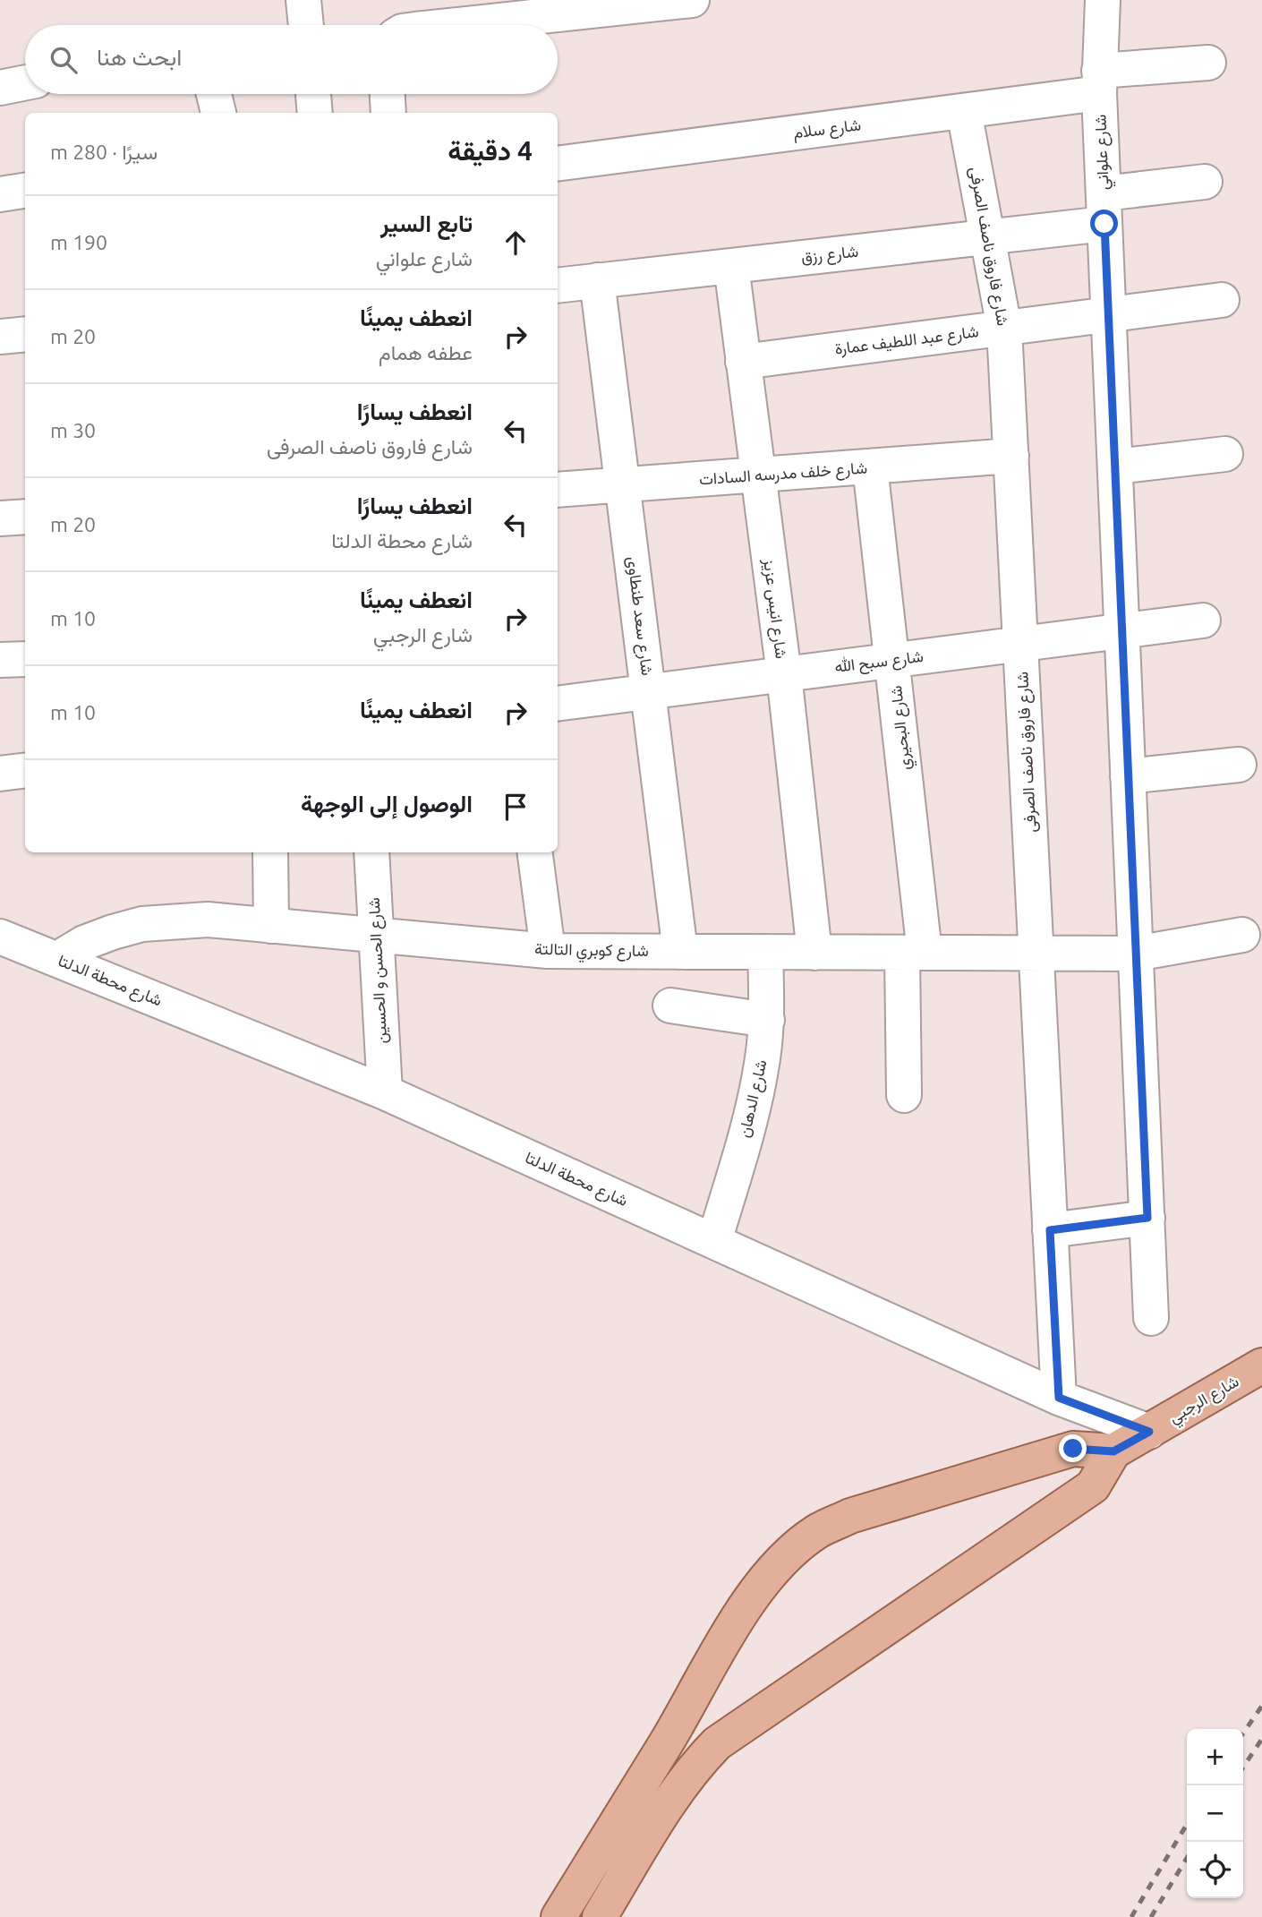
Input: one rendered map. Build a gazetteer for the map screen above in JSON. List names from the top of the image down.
{
  "streets": {
    "main road": ["شارع الرجبي"],
    "street": [
      "شارع سلام",
      "شارع علواني",
      "شارع فاروق ناصف الصرفى",
      "شارع رزق",
      "شارع عبد اللطيف عمارة",
      "شارع خلف مدرسه السادات",
      "شارع انيس عزيز",
      "شارع سعد طنطاوى",
      "شارع سبح الله",
      "شارع البحيري",
      "شارع كوبري التالتة",
      "شارع الحسن و الحسين",
      "شارع محطة الدلتا",
      "شارع الدهان"
    ]
  },
  "crossings": [
    ["شارع سلام", "شارع علواني"],
    ["شارع سلام", "شارع فاروق ناصف الصرفى"],
    ["شارع علواني", "شارع رزق"],
    ["شارع علواني", "شارع عبد اللطيف عمارة"],
    ["شارع علواني", "شارع سبح الله"],
    ["شارع علواني", "شارع كوبري التالتة"],
    ["شارع فاروق ناصف الصرفى", "شارع رزق"],
    ["شارع فاروق ناصف الصرفى", "شارع عبد اللطيف عمارة"],
    ["شارع فاروق ناصف الصرفى", "شارع خلف مدرسه السادات"],
    ["شارع فاروق ناصف الصرفى", "شارع سبح الله"],
    ["شارع فاروق ناصف الصرفى", "شارع كوبري التالتة"],
    ["شارع فاروق ناصف الصرفى", "شارع محطة الدلتا"],
    ["شارع رزق", "شارع انيس عزيز"],
    ["شارع رزق", "شارع سعد طنطاوى"],
    ["شارع عبد اللطيف عمارة", "شارع انيس عزيز"],
    ["شارع خلف مدرسه السادات", "شارع انيس عزيز"],
    ["شارع خلف مدرسه السادات", "شارع سعد طنطاوى"],
    ["شارع خلف مدرسه السادات", "شارع البحيري"],
    ["شارع انيس عزيز", "شارع سبح الله"],
    ["شارع انيس عزيز", "شارع كوبري التالتة"],
    ["شارع سعد طنطاوى", "شارع سبح الله"],
    ["شارع سعد طنطاوى", "شارع كوبري التالتة"],
    ["شارع سبح الله", "شارع البحيري"],
    ["شارع البحيري", "شارع كوبري التالتة"],
    ["شارع كوبري التالتة", "شارع الحسن و الحسين"],
    ["شارع كوبري التالتة", "شارع محطة الدلتا"],
    ["شارع كوبري التالتة", "شارع الدهان"],
    ["شارع الحسن و الحسين", "شارع محطة الدلتا"],
    ["شارع محطة الدلتا", "شارع الدهان"],
    ["شارع محطة الدلتا", "شارع الرجبي"]
  ],
  "page": {
    "search": "ابحث هنا",
    "heading": ["4 دقيقة", "سيرًا · 280 m"],
    "list": [
      ["تابع السير", "شارع علواني", "190 m"],
      ["انعطف يمينًا", "عطفه همام", "20 m"],
      ["انعطف يسارًا", "شارع فاروق ناصف الصرفى", "30 m"],
      ["انعطف يسارًا", "شارع محطة الدلتا", "20 m"],
      ["انعطف يمينًا", "شارع الرجبي", "10 m"],
      ["انعطف يمينًا", "10 m"],
      "الوصول إلى الوجهة"
    ],
    "map_buttons": ["+", "−"]
  }
}
